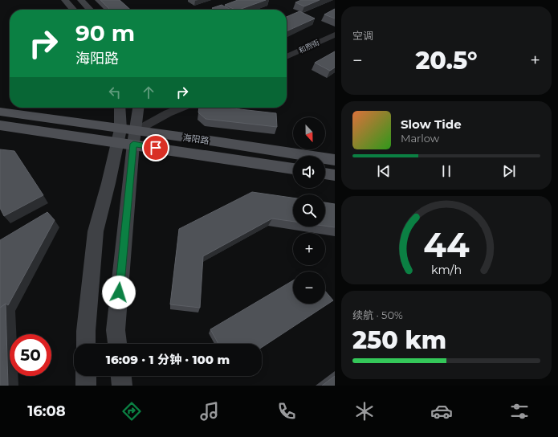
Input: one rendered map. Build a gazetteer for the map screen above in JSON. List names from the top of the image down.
{
  "streets": {
    "main road": ["海阳路"],
    "street": ["和煦街"]
  },
  "north": "bottom",
  "page": {
    "tile": [
      "空调",
      ["续航 · 50%", "250 km"]
    ],
    "turn": ["90 m", "海阳路"],
    "heat": ["−", "20.5°", "+"],
    "song": ["Slow Tide", "Marlow"],
    "map_buttons": ["+", "−"],
    "limit": "50",
    "trip": "16:09 · 1 分钟 · 100 m",
    "tabs": "16:08",
    "gauge": ["44", "km/h"]
  }
}
